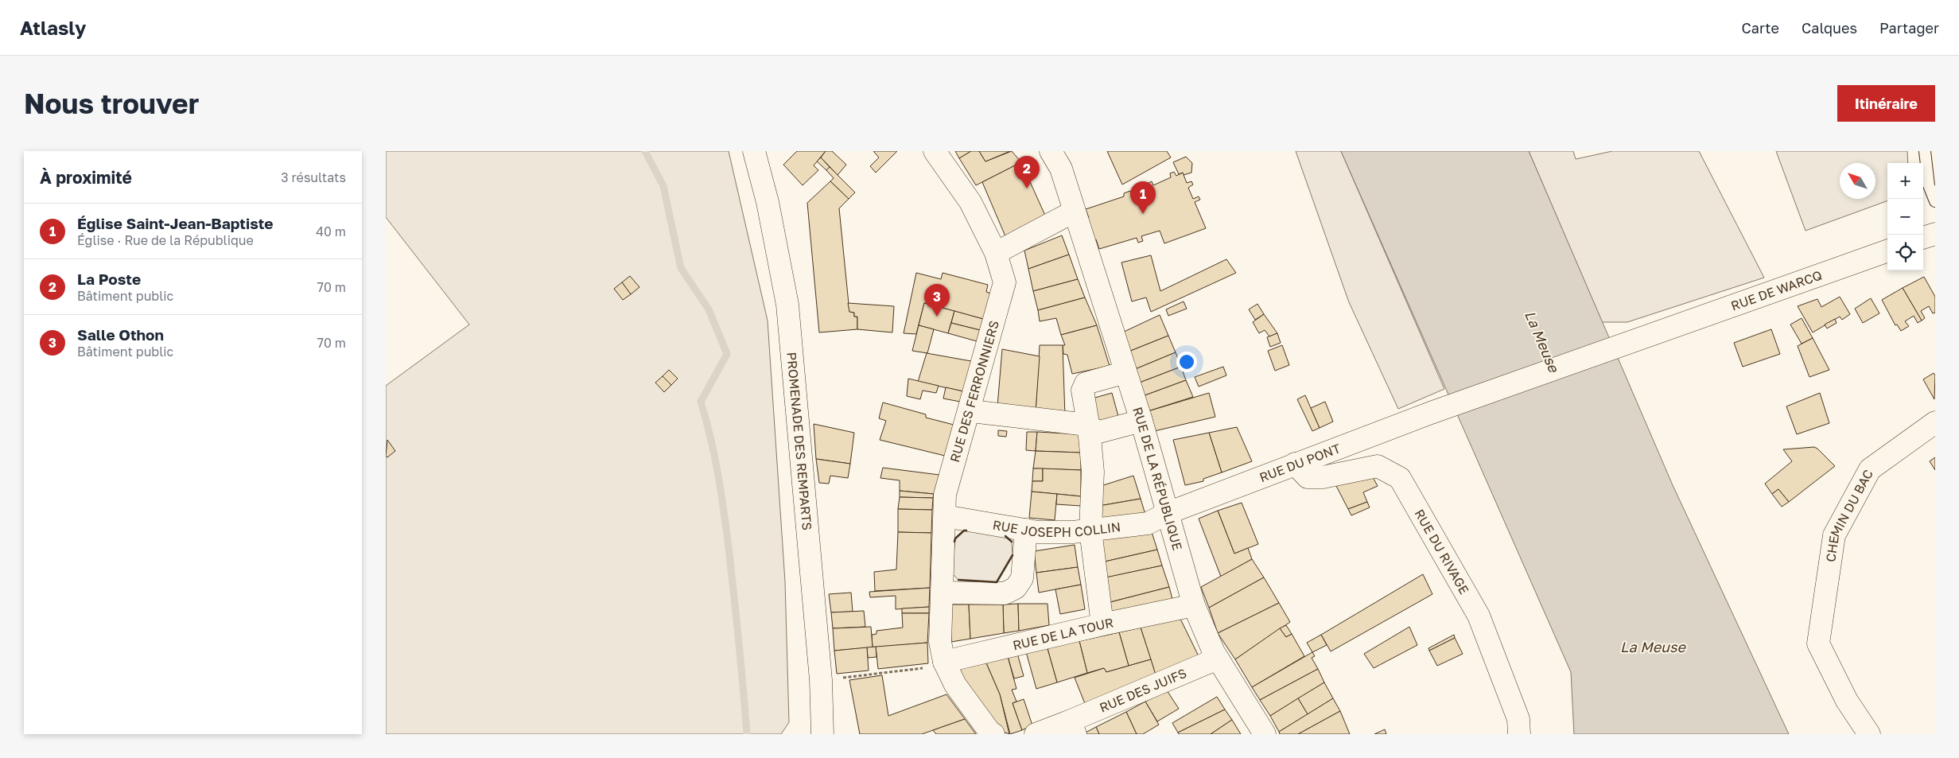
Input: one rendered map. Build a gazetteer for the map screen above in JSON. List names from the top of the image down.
{
  "streets": {
    "street": [
      "RUE DE WARCQ",
      "RUE DES FERRONNIERS",
      "PROMENADE DES REMPARTS",
      "RUE DU PONT",
      "RUE DE LA RÉPUBLIQUE",
      "CHEMIN DU BAC",
      "RUE JOSEPH COLLIN",
      "RUE DU RIVAGE",
      "RUE DE LA TOUR",
      "RUE DES JUIFS"
    ]
  },
  "crossings": [
    ["RUE DE WARCQ", "RUE DU PONT"],
    ["RUE DES FERRONNIERS", "RUE JOSEPH COLLIN"],
    ["RUE DES FERRONNIERS", "RUE DE LA TOUR"],
    ["RUE DU PONT", "RUE DE LA RÉPUBLIQUE"],
    ["RUE DU PONT", "RUE JOSEPH COLLIN"],
    ["RUE DU PONT", "RUE DU RIVAGE"],
    ["RUE DE LA RÉPUBLIQUE", "RUE JOSEPH COLLIN"],
    ["RUE DE LA RÉPUBLIQUE", "RUE DE LA TOUR"],
    ["RUE DE LA RÉPUBLIQUE", "RUE DES JUIFS"]
  ],
  "water": ["La Meuse"],
  "north": "top left",
  "page": {
    "header": "Atlasly",
    "nav": ["Carte", "Calques", "Partager"],
    "buttons": "Itinéraire",
    "title": "Nous trouver",
    "heading": ["À proximité", "3 résultats"],
    "pins": ["2", "1", "3"],
    "map_buttons": ["+", "−"],
    "list": [
      {
        "mark": "1",
        "name": "Église Saint-Jean-Baptiste",
        "note": "Église · Rue de la République",
        "value": "40 m"
      },
      {
        "mark": "2",
        "name": "La Poste",
        "note": "Bâtiment public",
        "value": "70 m"
      },
      {
        "mark": "3",
        "name": "Salle Othon",
        "note": "Bâtiment public",
        "value": "70 m"
      }
    ]
  }
}
